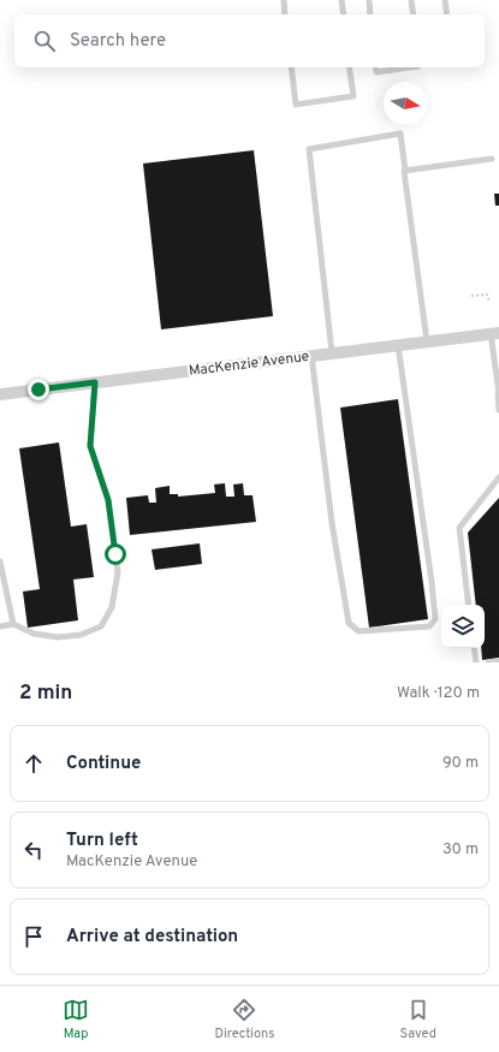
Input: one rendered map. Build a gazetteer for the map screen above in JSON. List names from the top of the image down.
{
  "streets": {
    "street": ["MacKenzie Avenue"]
  },
  "north": "right",
  "page": {
    "search": "Search here",
    "heading": ["2 min", "Walk · 120 m"],
    "list": [
      ["Continue", "90 m"],
      ["Turn left", "MacKenzie Avenue", "30 m"],
      "Arrive at destination"
    ],
    "nav": ["Map", "Directions", "Saved"]
  }
}
